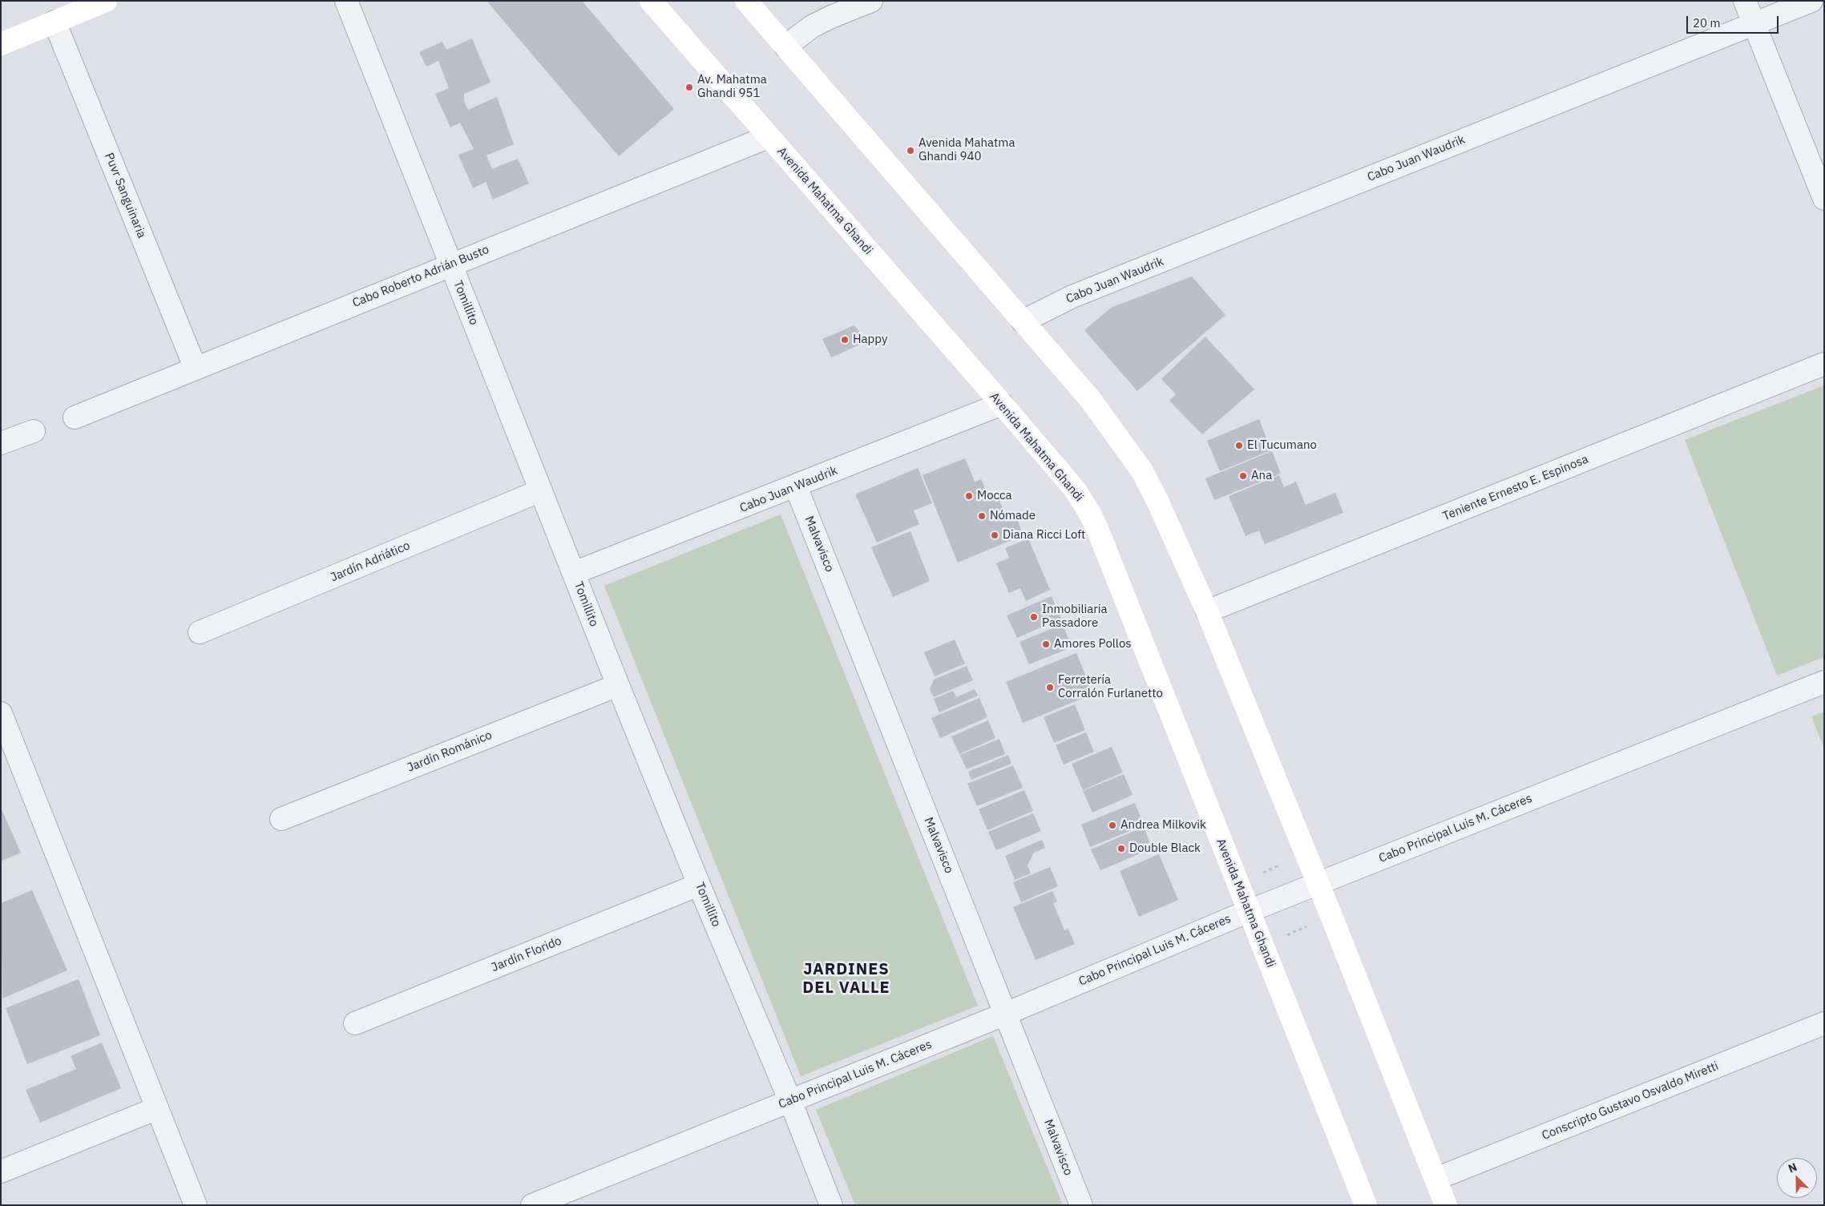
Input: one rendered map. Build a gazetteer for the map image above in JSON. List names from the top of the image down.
{
  "streets": {
    "main road": ["Avenida Mahatma Ghandi"],
    "street": [
      "Cabo Juan Waudrik",
      "Puvr Sanguinaria",
      "Cabo Roberto Adrián Busto",
      "Tomillito",
      "Teniente Ernesto E. Espinosa",
      "Malvavisco",
      "Jardín Adriático",
      "Jardín Románico",
      "Cabo Principal Luis M. Cáceres",
      "Jardín Florido",
      "Conscripto Gustavo Osvaldo Miretti"
    ]
  },
  "crossings": [
    ["Cabo Juan Waudrik", "Avenida Mahatma Ghandi"],
    ["Cabo Juan Waudrik", "Tomillito"],
    ["Cabo Juan Waudrik", "Malvavisco"],
    ["Puvr Sanguinaria", "Cabo Roberto Adrián Busto"],
    ["Avenida Mahatma Ghandi", "Cabo Roberto Adrián Busto"],
    ["Avenida Mahatma Ghandi", "Cabo Principal Luis M. Cáceres"],
    ["Cabo Roberto Adrián Busto", "Tomillito"],
    ["Tomillito", "Jardín Adriático"],
    ["Tomillito", "Jardín Románico"],
    ["Tomillito", "Cabo Principal Luis M. Cáceres"],
    ["Tomillito", "Jardín Florido"],
    ["Malvavisco", "Cabo Principal Luis M. Cáceres"]
  ],
  "districts": ["JARDINES DEL VALLE"],
  "places": [
    "Av. Mahatma Ghandi 951",
    "Avenida Mahatma Ghandi 940",
    "Happy",
    "El Tucumano",
    "Ana",
    "Mocca",
    "Nómade",
    "Diana Ricci Loft",
    "Inmobiliaria Passadore",
    "Amores Pollos",
    "Ferretería Corralón Furlanetto",
    "Andrea Milkovik",
    "Double Black"
  ],
  "scale_bar": "20 m",
  "north": "top left"
}
